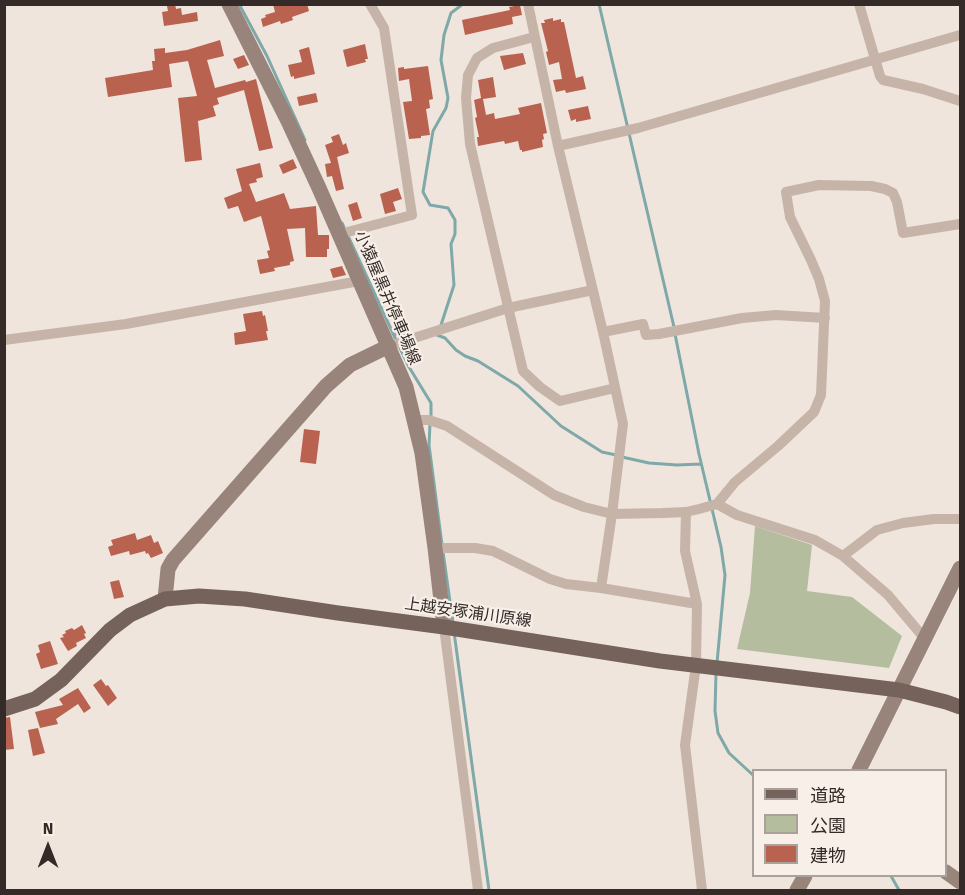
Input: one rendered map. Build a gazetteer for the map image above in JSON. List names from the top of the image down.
{
  "streets": {
    "main road": ["小猿屋黒井停車場線", "上越安塚浦川原線"]
  },
  "crossings": [
    ["小猿屋黒井停車場線", "上越安塚浦川原線"]
  ],
  "legend": ["道路", "公園", "建物"],
  "north": "top"
}
